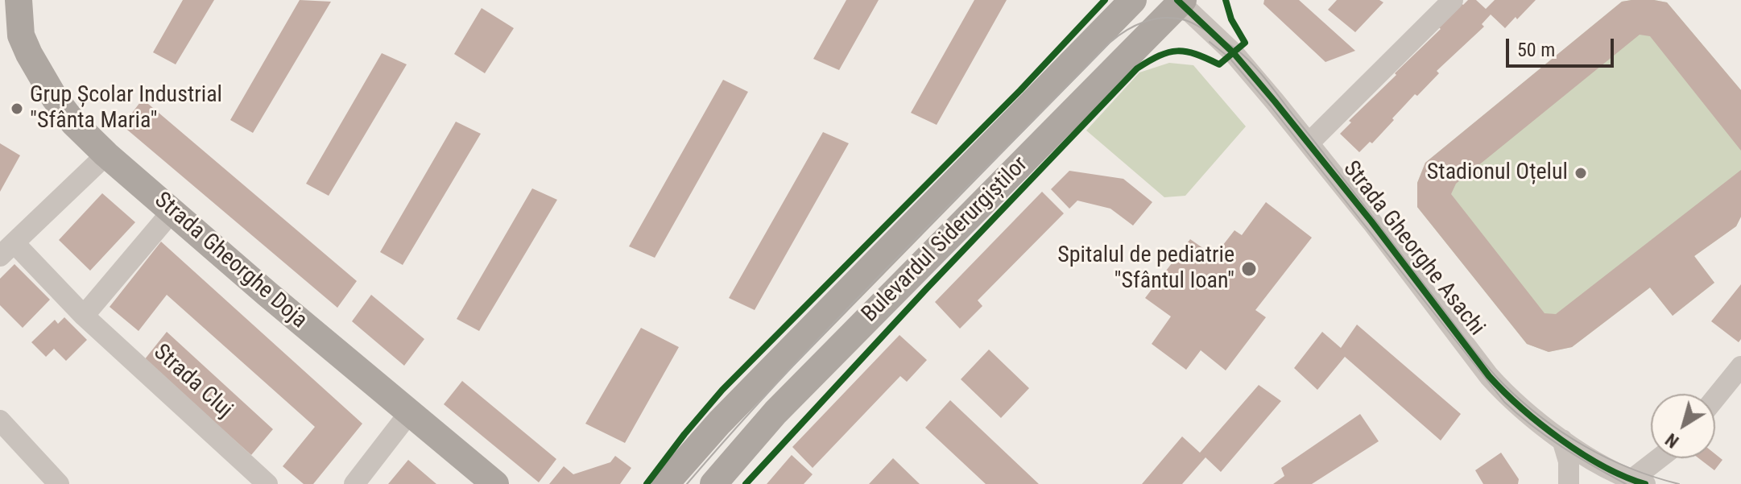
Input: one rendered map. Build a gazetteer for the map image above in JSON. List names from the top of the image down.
{
  "streets": {
    "main road": ["Bulevardul Siderurgiștilor", "Strada Gheorghe Doja"],
    "street": ["Strada Gheorghe Asachi", "Strada Cluj"]
  },
  "crossings": [
    ["Bulevardul Siderurgiștilor", "Strada Gheorghe Asachi"]
  ],
  "places": ["Grup Școlar Industrial \"Sfânta Maria\"", "Stadionul Oțelul", "Spitalul de pediatrie \"Sfântul Ioan\""],
  "scale_bar": "50 m",
  "north": "bottom left"
}
